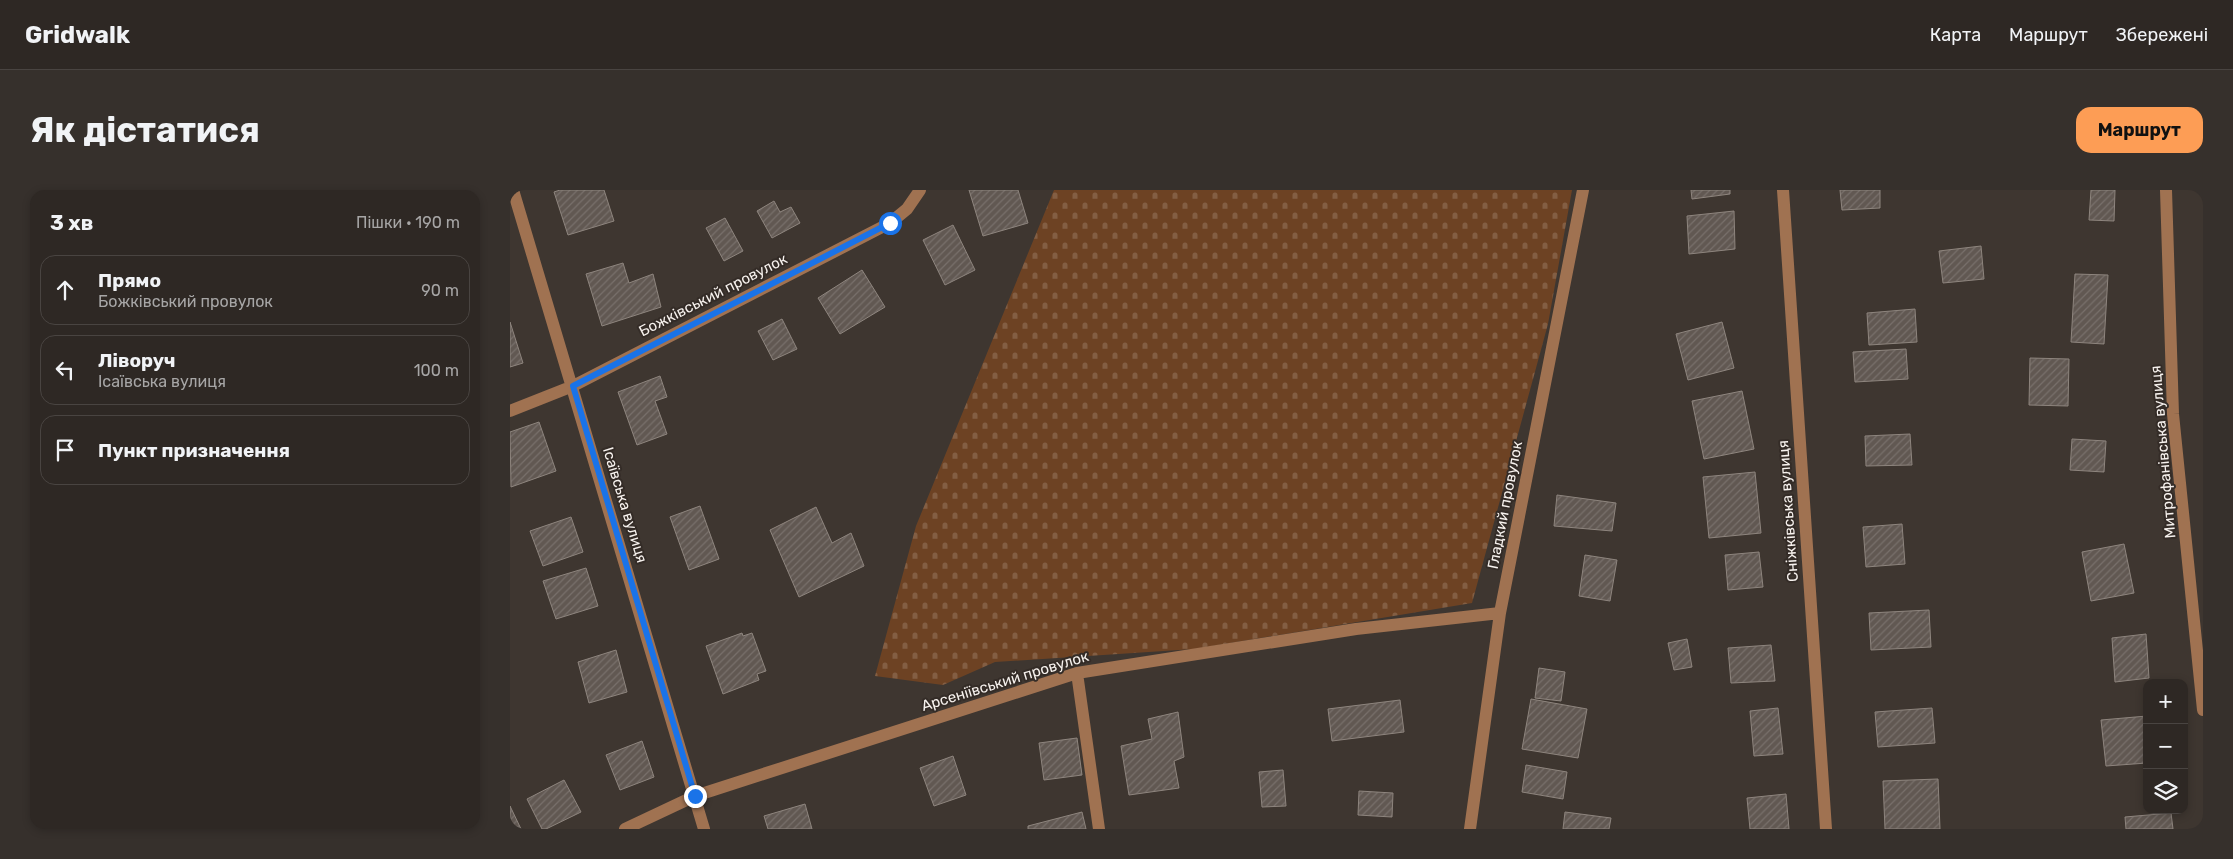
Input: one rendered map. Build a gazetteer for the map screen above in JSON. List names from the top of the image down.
{
  "streets": {
    "street": [
      "Божківський провулок",
      "Митрофанівська вулиця",
      "Ісаївська вулиця",
      "Гладкий провулок",
      "Сніжківська вулиця",
      "Арсеніївський провулок"
    ]
  },
  "crossings": [
    ["Божківський провулок", "Ісаївська вулиця"],
    ["Ісаївська вулиця", "Арсеніївський провулок"],
    ["Гладкий провулок", "Арсеніївський провулок"]
  ],
  "page": {
    "header": "Gridwalk",
    "nav": ["Карта", "Маршрут", "Збережені"],
    "buttons": "Маршрут",
    "title": "Як дістатися",
    "heading": ["3 хв", "Пішки · 190 m"],
    "list": [
      ["Прямо", "Божківський провулок", "90 m"],
      ["Ліворуч", "Ісаївська вулиця", "100 m"],
      "Пункт призначення"
    ],
    "map_buttons": ["+", "−"]
  }
}
